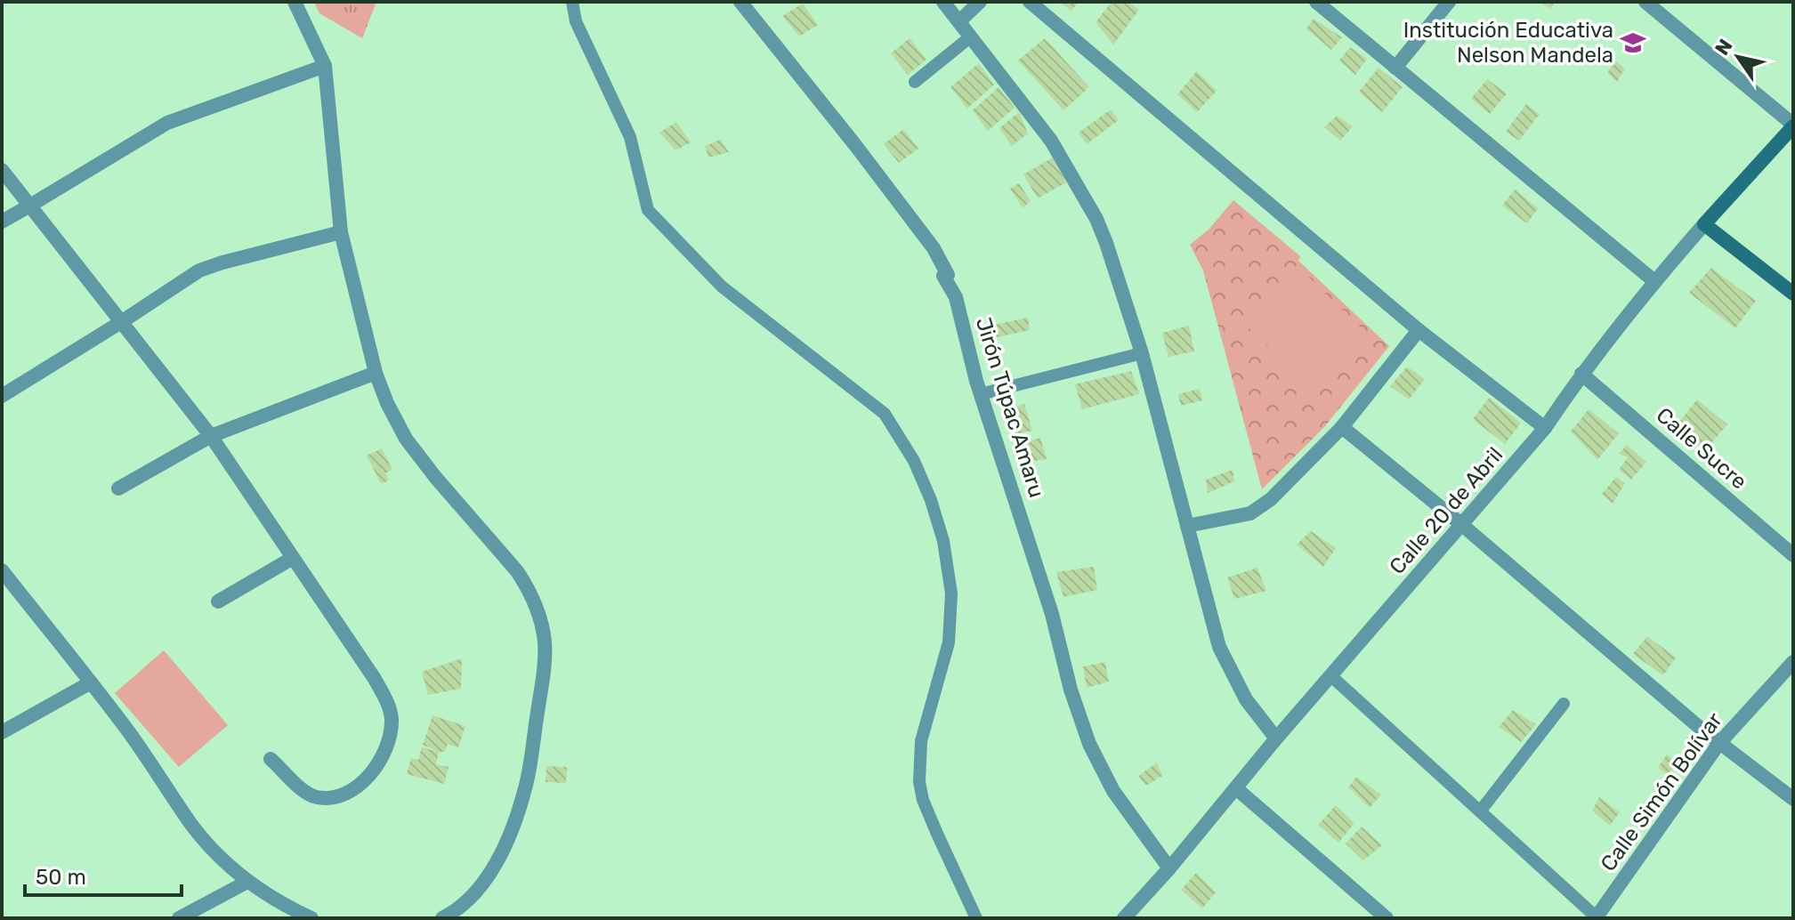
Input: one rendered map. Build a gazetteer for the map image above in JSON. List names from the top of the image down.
{
  "streets": {
    "main road": ["Calle 20 de Abril"],
    "street": ["Jirón Túpac Amaru", "Calle Sucre", "Calle Simón Bolívar"]
  },
  "crossings": [
    ["Jirón Túpac Amaru", "Calle 20 de Abril"],
    ["Calle Sucre", "Calle 20 de Abril"]
  ],
  "places": {
    "school or university": ["Institución Educativa Nelson Mandela"]
  },
  "scale_bar": "50 m",
  "north": "top left"
}
